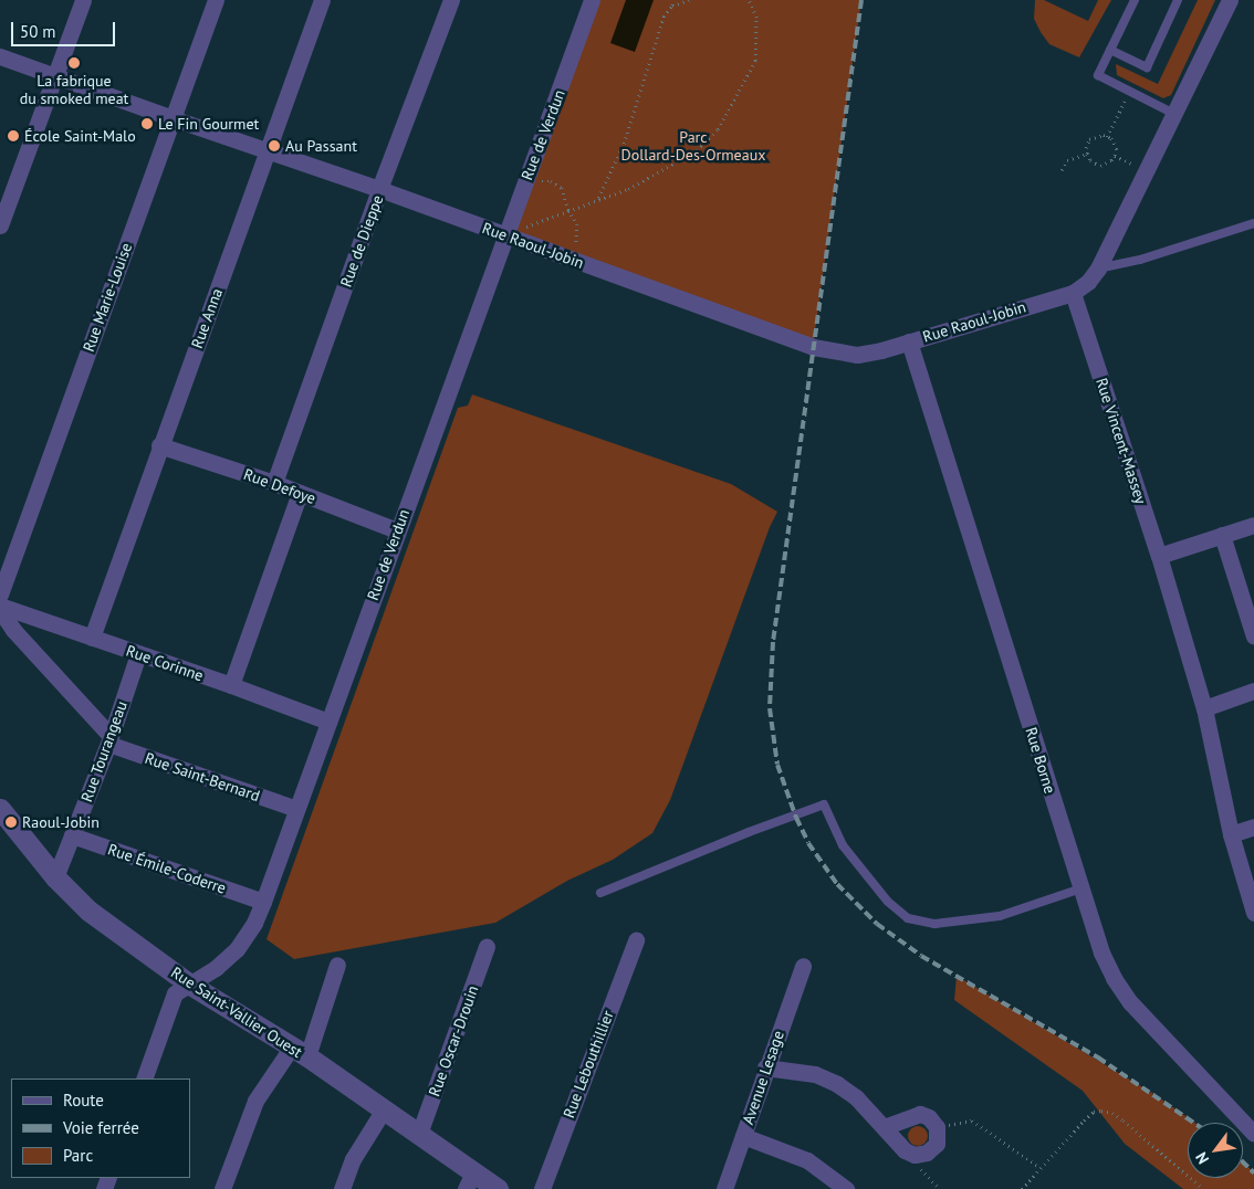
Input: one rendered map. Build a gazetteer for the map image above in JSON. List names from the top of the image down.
{
  "streets": {
    "street": [
      "Rue de Verdun",
      "Rue de Dieppe",
      "Rue Raoul-Jobin",
      "Rue Marie-Louise",
      "Rue Anna",
      "Rue Vincent-Massey",
      "Rue Defoye",
      "Rue Corinne",
      "Rue Tourangeau",
      "Rue Borne",
      "Rue Saint-Bernard",
      "Rue Émile-Coderre",
      "Rue Saint-Vallier Ouest",
      "Rue Oscar-Drouin",
      "Rue Lebouthillier",
      "Avenue Lesage"
    ]
  },
  "crossings": [
    ["Rue de Verdun", "Rue Raoul-Jobin"],
    ["Rue de Verdun", "Rue Defoye"],
    ["Rue de Verdun", "Rue Corinne"],
    ["Rue de Verdun", "Rue Saint-Bernard"],
    ["Rue de Verdun", "Rue Émile-Coderre"],
    ["Rue de Verdun", "Rue Saint-Vallier Ouest"],
    ["Rue de Dieppe", "Rue Raoul-Jobin"],
    ["Rue de Dieppe", "Rue Defoye"],
    ["Rue Raoul-Jobin", "Rue Marie-Louise"],
    ["Rue Raoul-Jobin", "Rue Anna"],
    ["Rue Raoul-Jobin", "Rue Vincent-Massey"],
    ["Rue Raoul-Jobin", "Rue Borne"],
    ["Rue Anna", "Rue Defoye"],
    ["Rue Anna", "Rue Corinne"],
    ["Rue Corinne", "Rue Tourangeau"],
    ["Rue Tourangeau", "Rue Saint-Bernard"],
    ["Rue Tourangeau", "Rue Émile-Coderre"],
    ["Rue Tourangeau", "Rue Saint-Vallier Ouest"],
    ["Rue Saint-Vallier Ouest", "Rue Oscar-Drouin"]
  ],
  "parks": ["Parc Dollard-Des-Ormeaux"],
  "places": [
    "La fabrique du smoked meat",
    "Le Fin Gourmet",
    "École Saint-Malo",
    "Au Passant",
    "Raoul-Jobin"
  ],
  "legend": ["Route", "Voie ferrée", "Parc"],
  "scale_bar": "50 m",
  "north": "bottom left"
}
